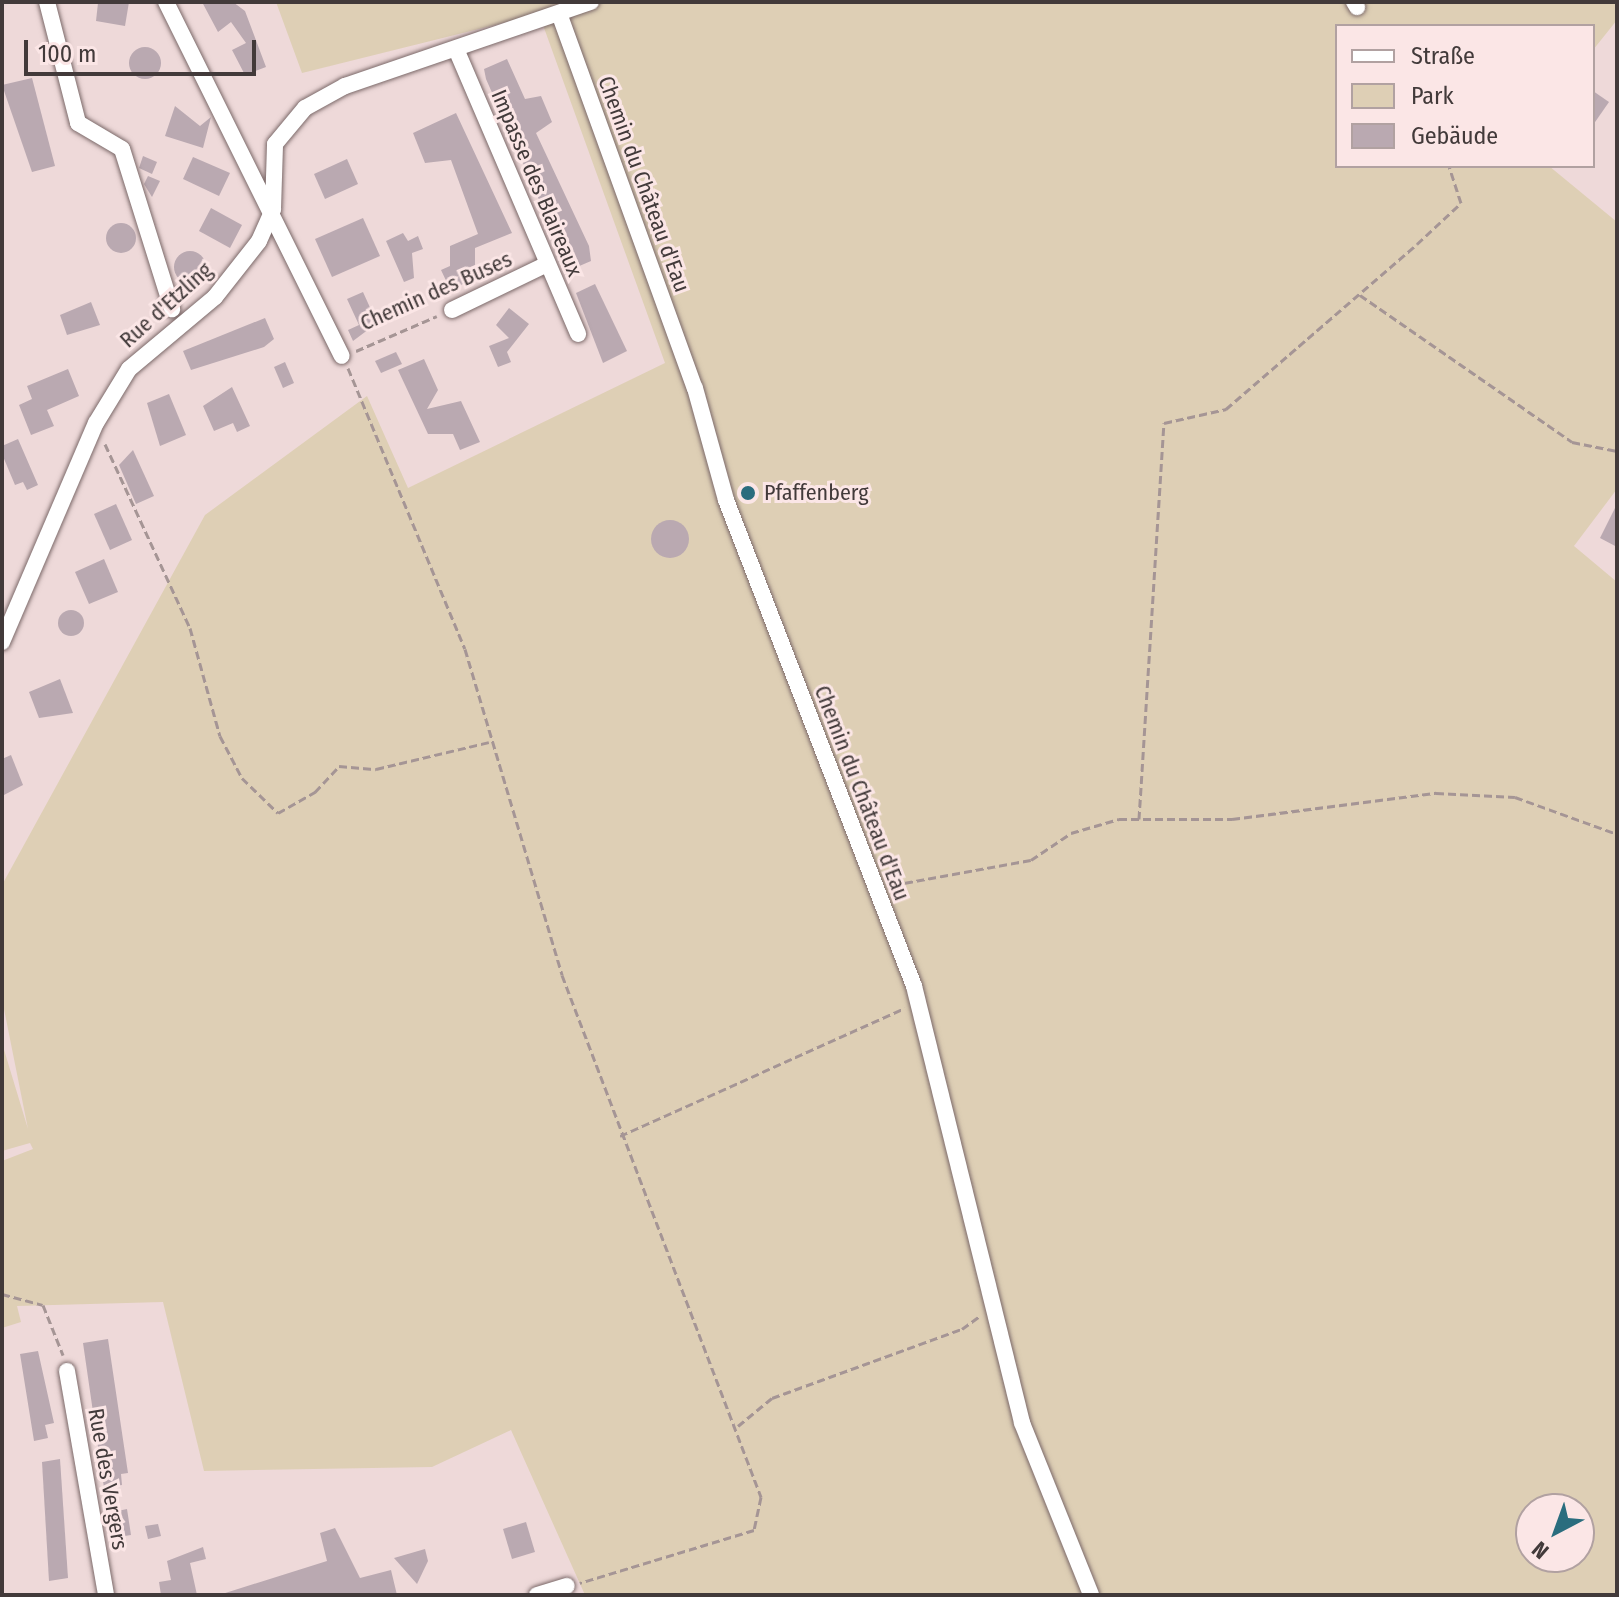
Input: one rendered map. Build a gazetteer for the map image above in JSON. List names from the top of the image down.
{
  "streets": {
    "street": [
      "Impasse des Blaireaux",
      "Chemin du Château d'Eau",
      "Chemin des Buses",
      "Rue d'Etzling",
      "Rue des Vergers"
    ]
  },
  "crossings": [
    ["Impasse des Blaireaux", "Chemin des Buses"],
    ["Impasse des Blaireaux", "Rue d'Etzling"],
    ["Chemin du Château d'Eau", "Rue d'Etzling"]
  ],
  "places": ["Pfaffenberg"],
  "legend": ["Straße", "Park", "Gebäude"],
  "scale_bar": "100 m",
  "north": "bottom left"
}
